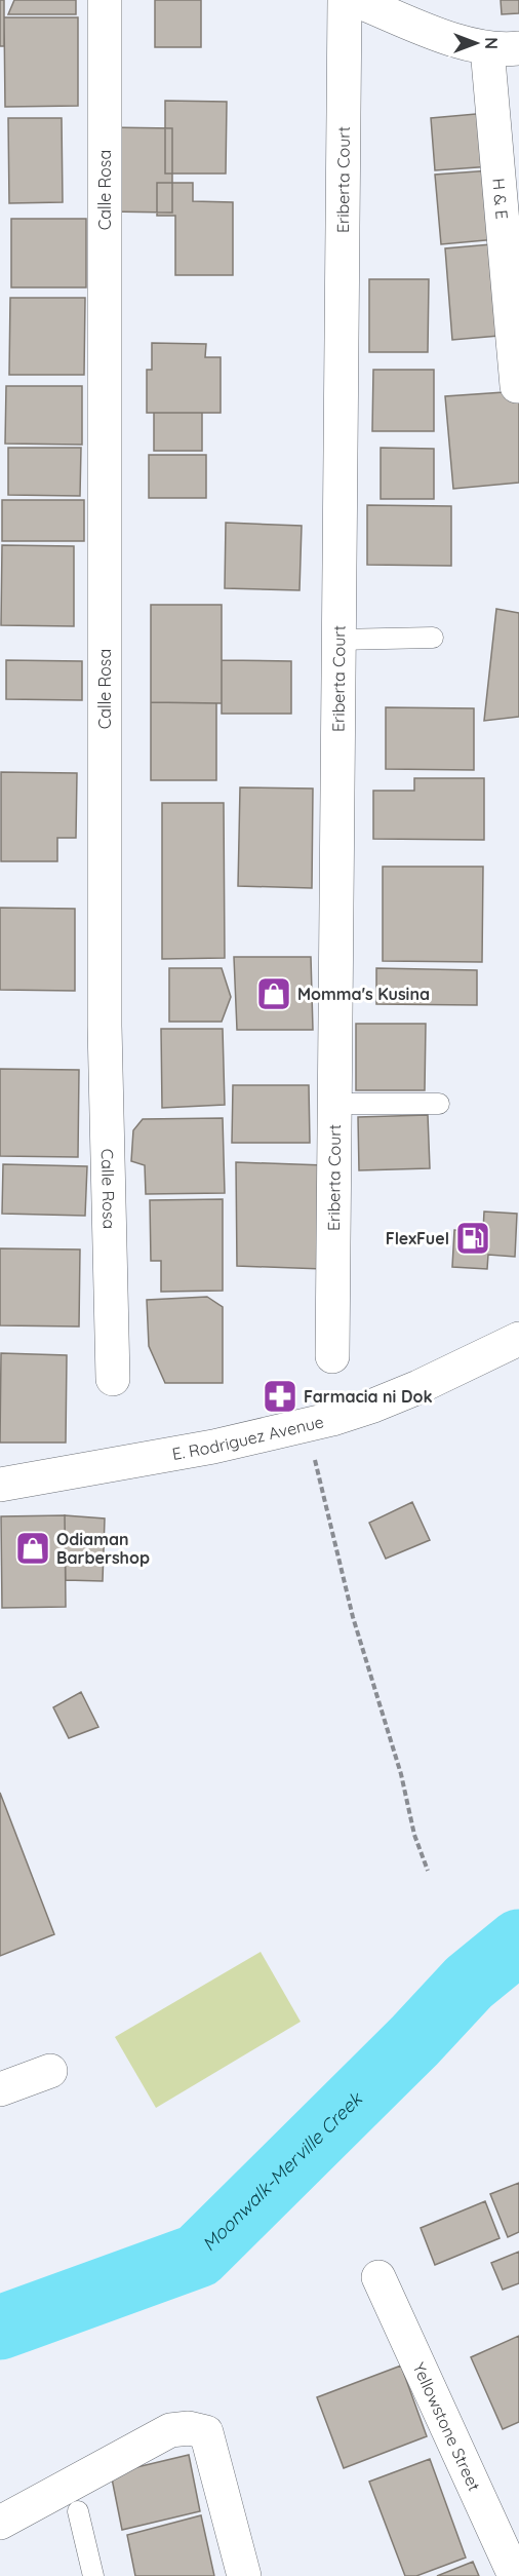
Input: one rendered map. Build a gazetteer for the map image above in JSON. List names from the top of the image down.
{
  "streets": {
    "street": [
      "Eriberta Court",
      "Calle Rosa",
      "H & E",
      "E. Rodriguez Avenue",
      "Yellowstone Street"
    ]
  },
  "water": ["Moonwalk-Merville Creek"],
  "places": {
    "shop": ["Momma's Kusina", "Odiaman Barbershop"],
    "fuel station": ["FlexFuel"],
    "pharmacy": ["Farmacia ni Dok"]
  },
  "north": "right"
}
